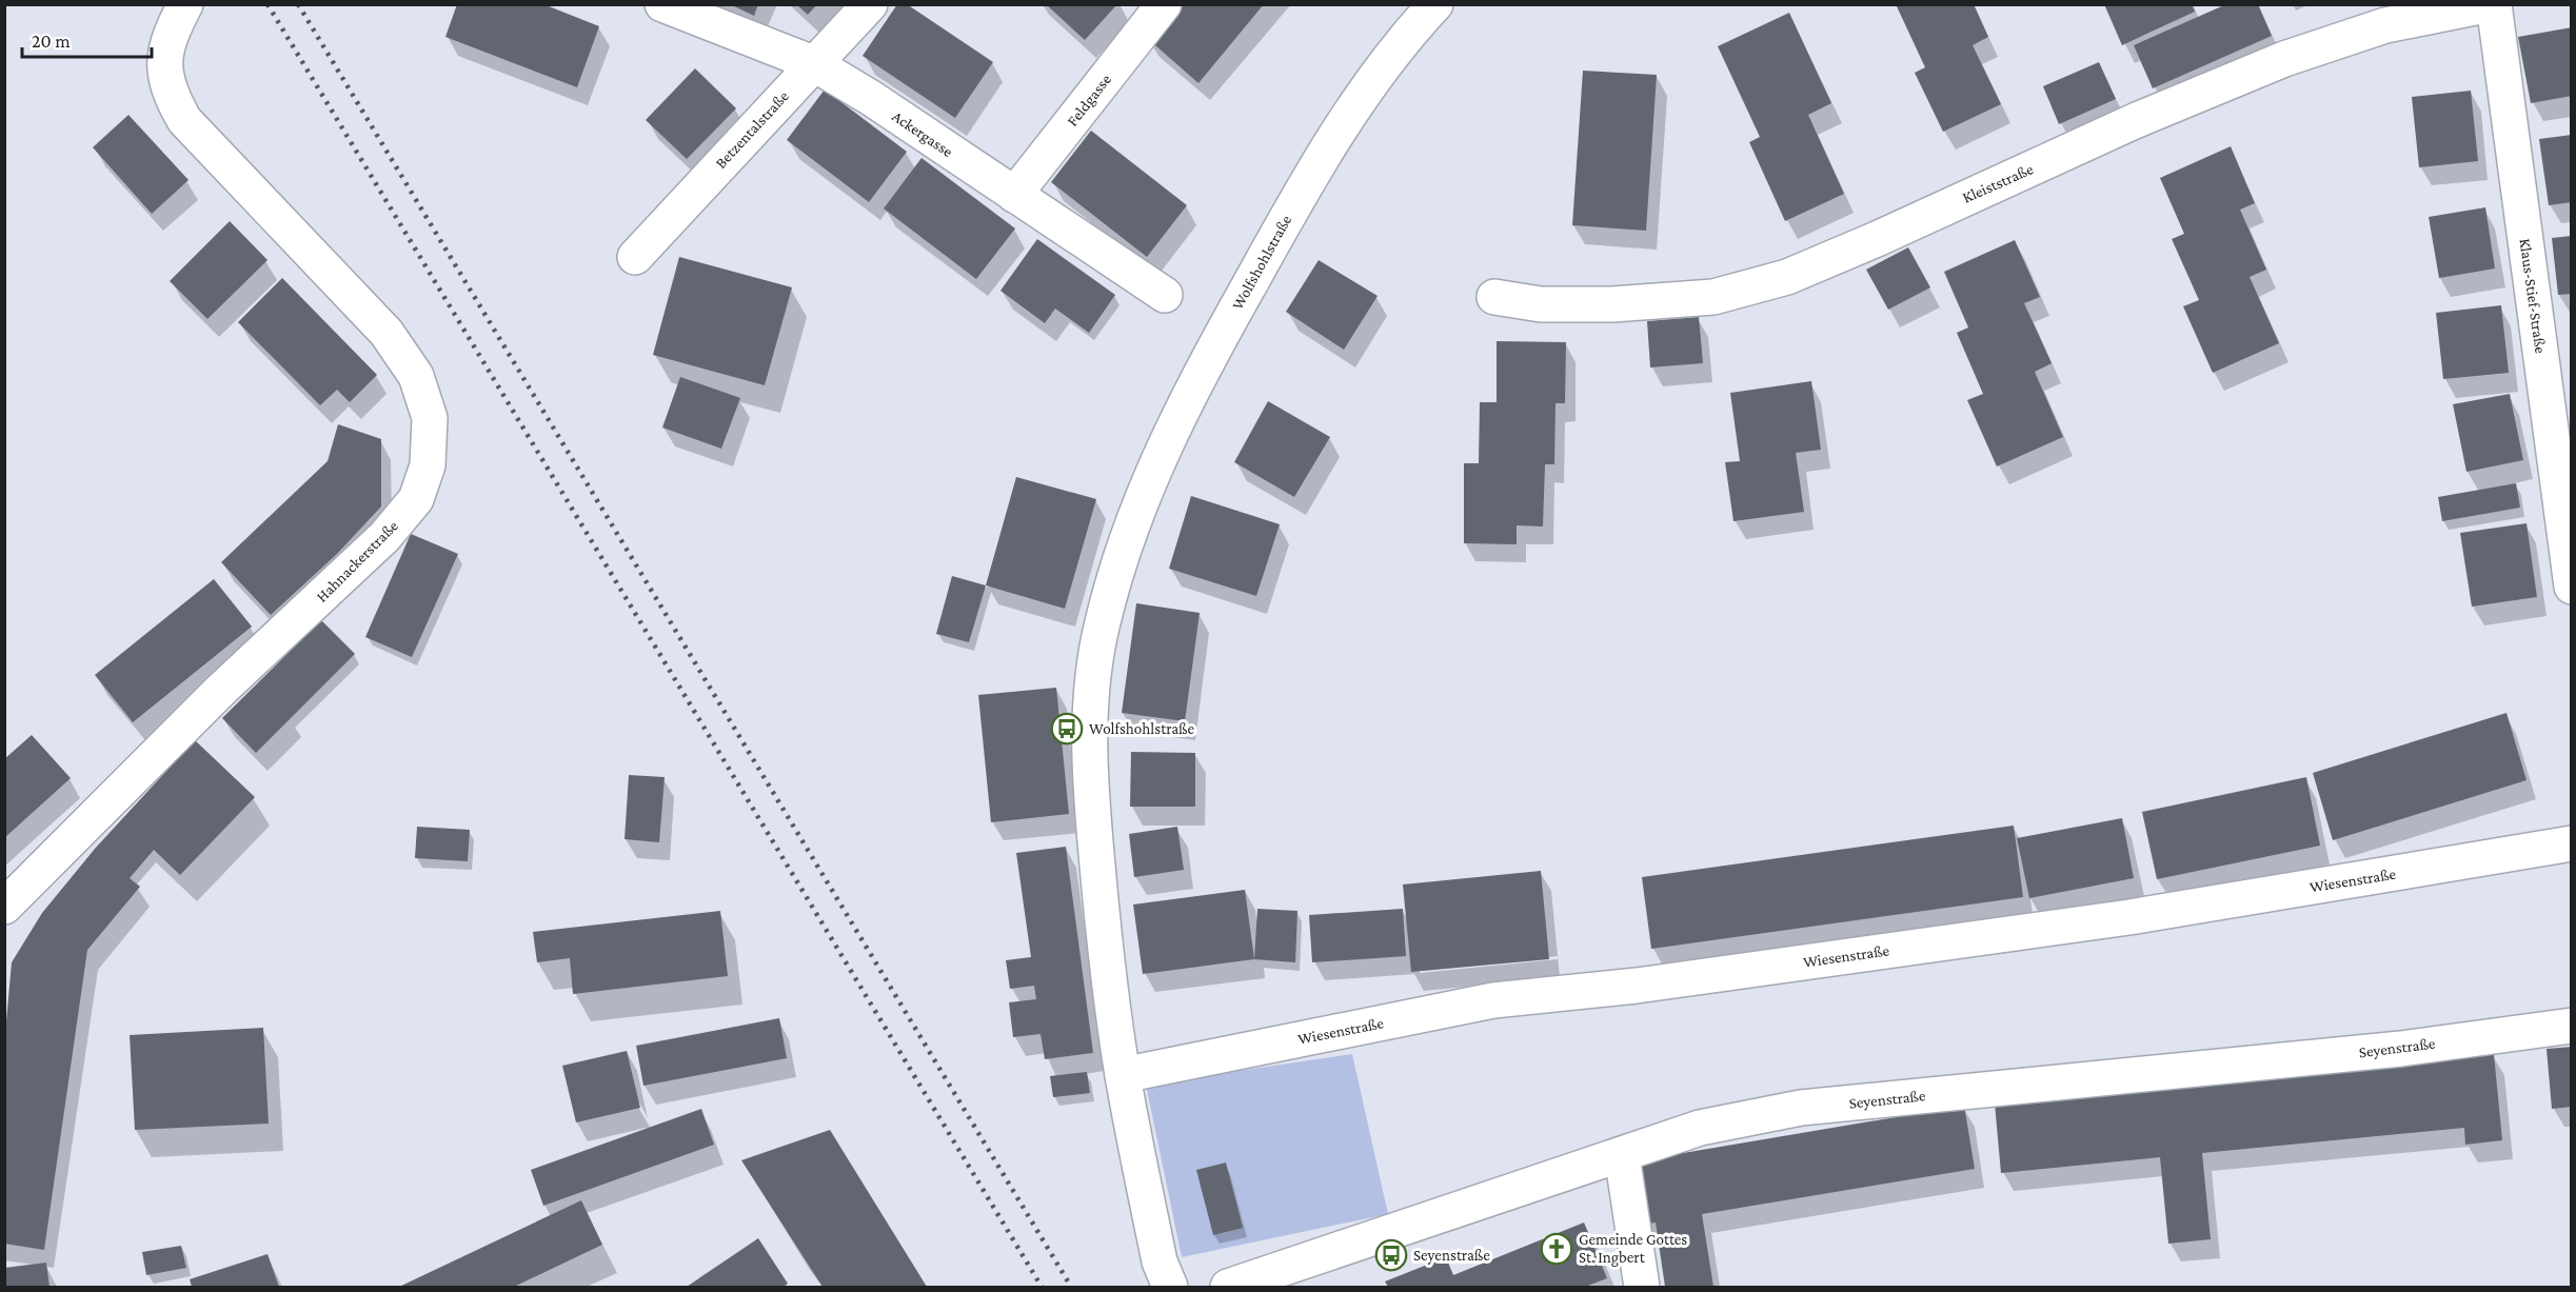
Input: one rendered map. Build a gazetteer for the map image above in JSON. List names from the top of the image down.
{
  "streets": {
    "street": [
      "Feldgasse",
      "Betzentalstraße",
      "Ackergasse",
      "Kleiststraße",
      "Wolfshohlstraße",
      "Klaus-Stief-Straße",
      "Hahnackerstraße",
      "Wiesenstraße",
      "Seyenstraße"
    ]
  },
  "crossings": [
    ["Feldgasse", "Ackergasse"],
    ["Betzentalstraße", "Ackergasse"],
    ["Kleiststraße", "Klaus-Stief-Straße"],
    ["Wolfshohlstraße", "Wiesenstraße"]
  ],
  "places": {
    "bus stop": ["Wolfshohlstraße", "Seyenstraße"],
    "church": ["Gemeinde Gottes St. Ingbert"]
  },
  "scale_bar": "20 m"
}
